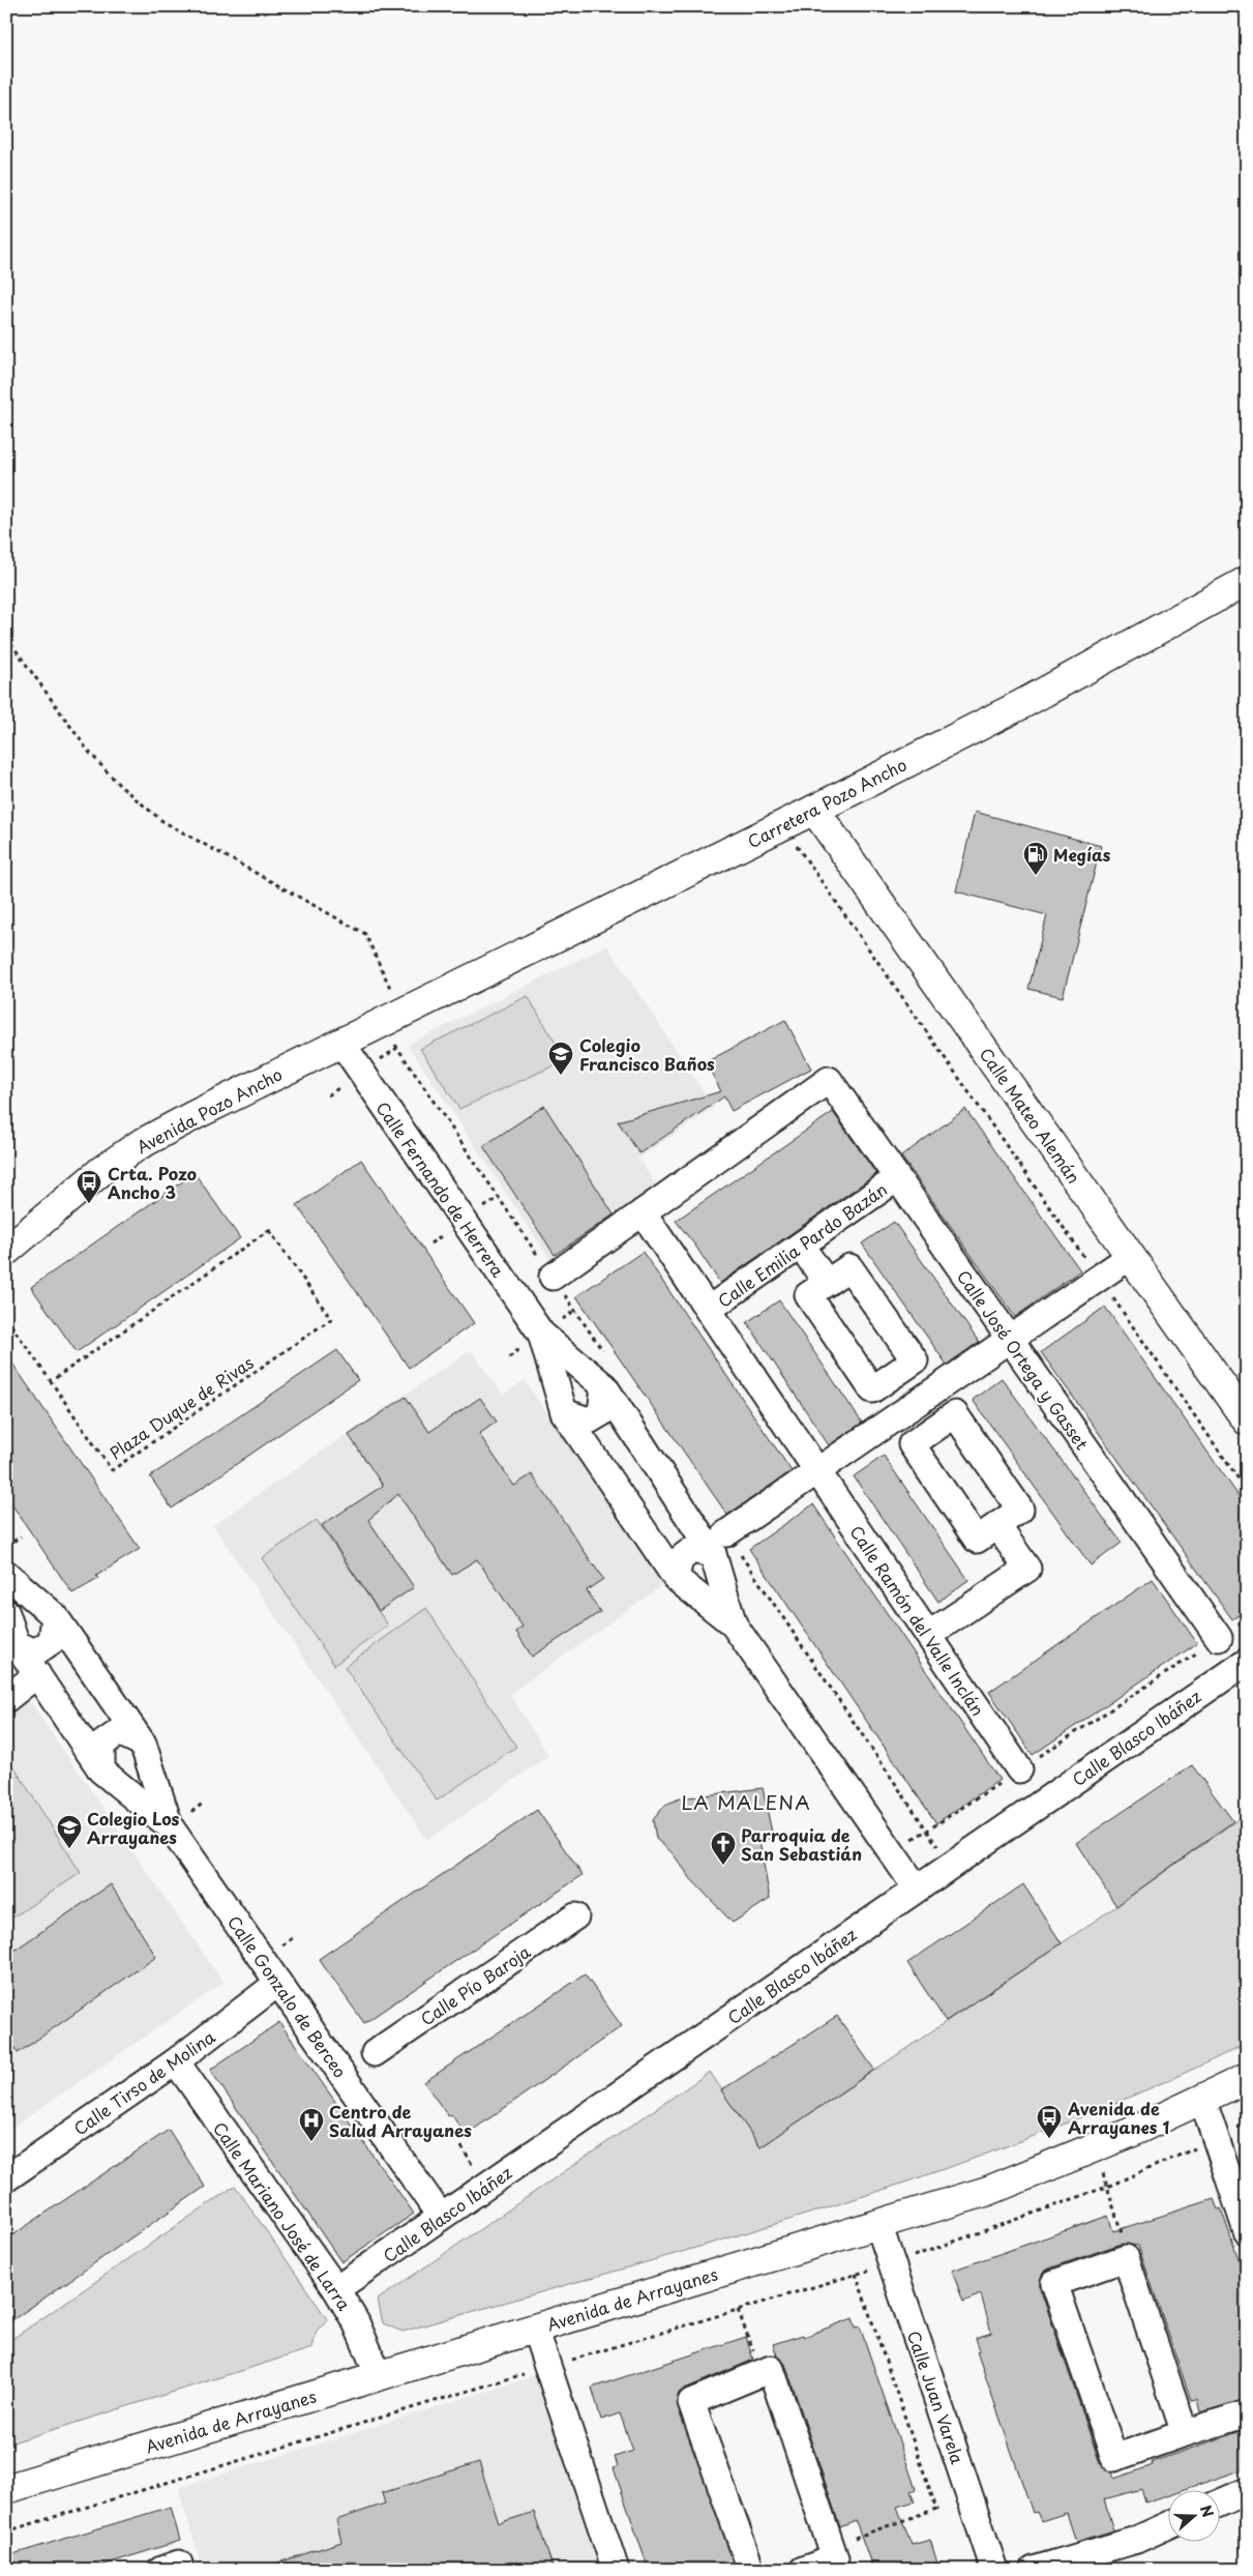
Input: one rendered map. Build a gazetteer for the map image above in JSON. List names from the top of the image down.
{
  "streets": {
    "street": [
      "Carretera Pozo Ancho",
      "Avenida Pozo Ancho",
      "Calle Mateo Alemán",
      "Calle Fernando de Herrera",
      "Calle Emilia Pardo Bazán",
      "Calle José Ortega y Gasset",
      "Calle Ramón del Valle Inclán",
      "Calle Blasco Ibáñez",
      "Calle Pío Baroja",
      "Calle Gonzalo de Berceo",
      "Calle Tirso de Molina",
      "Calle Mariano José de Larra",
      "Avenida de Arrayanes",
      "Calle Juan Varela"
    ],
    "path": ["Plaza Duque de Rivas"]
  },
  "crossings": [
    ["Carretera Pozo Ancho", "Avenida Pozo Ancho"],
    ["Carretera Pozo Ancho", "Calle Mateo Alemán"],
    ["Avenida Pozo Ancho", "Calle Fernando de Herrera"],
    ["Calle Fernando de Herrera", "Calle Blasco Ibáñez"],
    ["Calle Emilia Pardo Bazán", "Calle José Ortega y Gasset"],
    ["Calle Emilia Pardo Bazán", "Calle Ramón del Valle Inclán"],
    ["Calle José Ortega y Gasset", "Calle Ramón del Valle Inclán"],
    ["Calle Blasco Ibáñez", "Calle Gonzalo de Berceo"],
    ["Calle Blasco Ibáñez", "Calle Mariano José de Larra"],
    ["Calle Gonzalo de Berceo", "Calle Tirso de Molina"],
    ["Calle Tirso de Molina", "Calle Mariano José de Larra"],
    ["Calle Mariano José de Larra", "Avenida de Arrayanes"],
    ["Avenida de Arrayanes", "Calle Juan Varela"]
  ],
  "districts": ["LA MALENA"],
  "places": {
    "fuel station": ["Megías"],
    "school or university": ["Colegio Francisco Baños", "Colegio Los Arrayanes"],
    "bus stop": ["Crta. Pozo Ancho 3", "Avenida de Arrayanes 1"],
    "church": ["Parroquia de San Sebastián"],
    "hospital": ["Centro de Salud Arrayanes"]
  },
  "north": "right"
}
